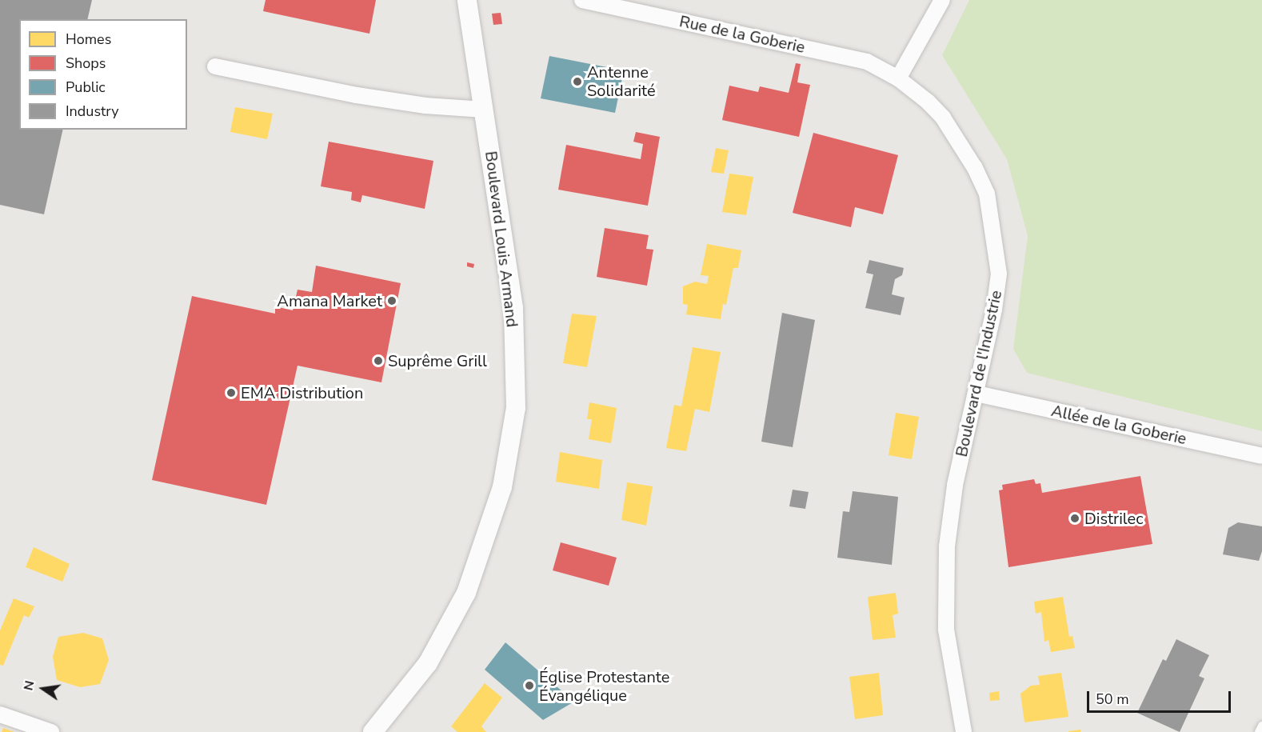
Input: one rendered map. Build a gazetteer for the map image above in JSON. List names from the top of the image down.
{
  "streets": {
    "street": [
      "Rue de la Goberie",
      "Boulevard Louis Armand",
      "Boulevard de l'Industrie",
      "Allée de la Goberie"
    ]
  },
  "crossings": [
    ["Rue de la Goberie", "Boulevard de l'Industrie"],
    ["Boulevard de l'Industrie", "Allée de la Goberie"]
  ],
  "places": [
    "Antenne Solidarité",
    "Amana Market",
    "Suprême Grill",
    "EMA Distribution",
    "Distrilec",
    "Église Protestante Évangélique"
  ],
  "legend": [
    "Homes",
    "Shops",
    "Public",
    "Industry"
  ],
  "scale_bar": "50 m",
  "north": "left"
}
